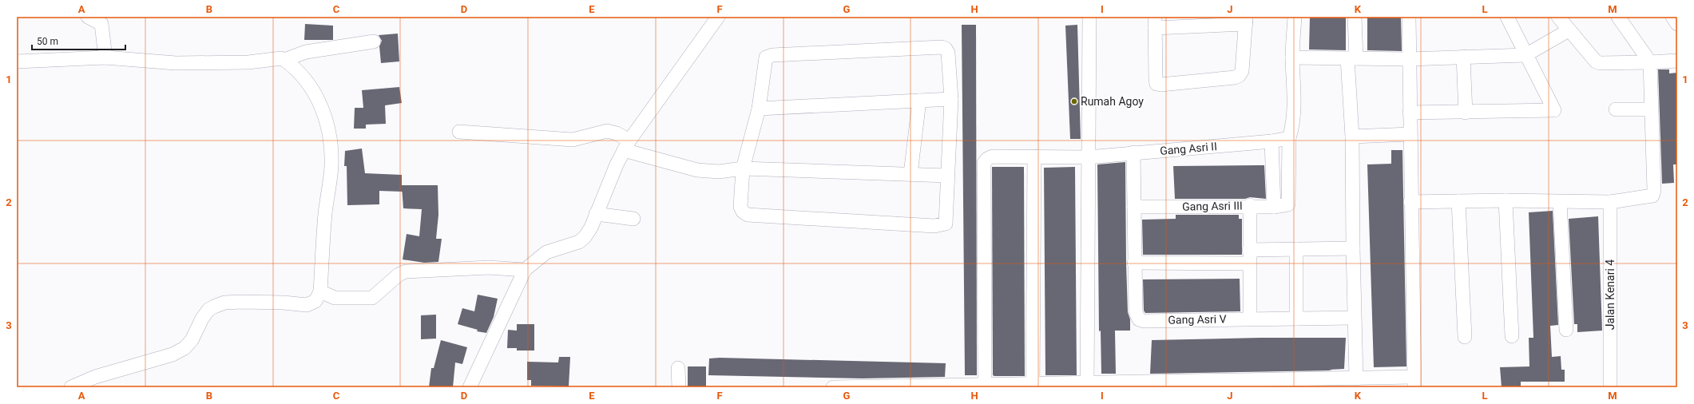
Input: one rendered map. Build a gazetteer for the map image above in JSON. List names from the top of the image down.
{
  "streets": {
    "street": [
      "Gang Asri II",
      "Gang Asri III",
      "Jalan Kenari 4",
      "Gang Asri V"
    ]
  },
  "crossings": [
    ["Gang Asri II", "Gang Asri III"]
  ],
  "places": ["Rumah Agoy"],
  "scale_bar": "50 m",
  "grid": {
    "columns": [
      "A",
      "B",
      "C",
      "D",
      "E",
      "F",
      "G",
      "H",
      "I",
      "J",
      "K",
      "L",
      "M"
    ],
    "rows": ["1", "2", "3"]
  }
}
